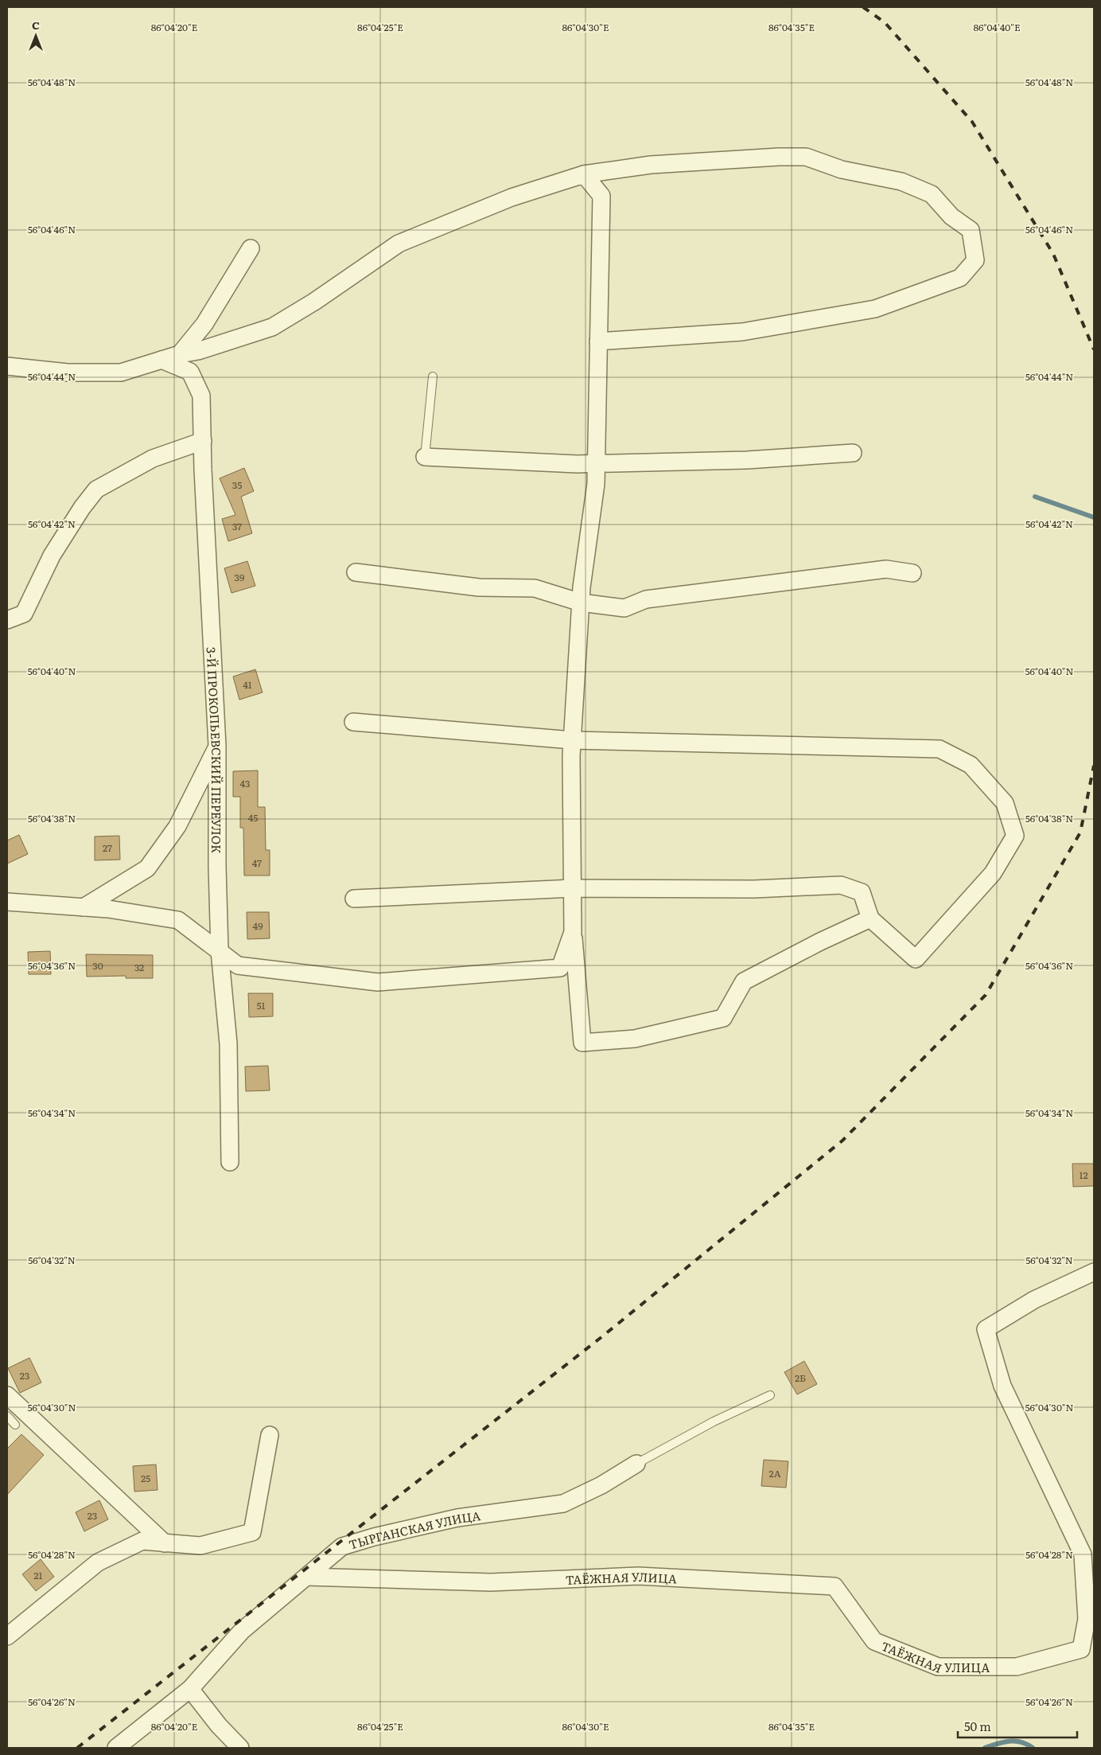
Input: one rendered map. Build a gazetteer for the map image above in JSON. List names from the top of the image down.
{
  "streets": {
    "street": ["3-Й ПРОКОПЬЕВСКИЙ ПЕРЕУЛОК", "ТЫРГАНСКАЯ УЛИЦА", "ТАЁЖНАЯ УЛИЦА"]
  },
  "crossings": [
    ["ТЫРГАНСКАЯ УЛИЦА", "ТАЁЖНАЯ УЛИЦА"]
  ],
  "house_numbers": [
    "35",
    "37",
    "39",
    "41",
    "43",
    "45",
    "27",
    "47",
    "49",
    "30",
    "32",
    "51",
    "12",
    "23",
    "2Б",
    "2А",
    "25",
    "23",
    "21"
  ],
  "scale_bar": "50 m",
  "north": "top",
  "coordinates": [
    "86°04'20\"E",
    "86°04'25\"E",
    "86°04'30\"E",
    "86°04'35\"E",
    "86°04'40\"E",
    "56°04'48\"N",
    "56°04'46\"N",
    "56°04'44\"N",
    "56°04'42\"N",
    "56°04'40\"N",
    "56°04'38\"N",
    "56°04'36\"N",
    "56°04'34\"N",
    "56°04'32\"N",
    "56°04'30\"N",
    "56°04'28\"N",
    "56°04'26\"N"
  ]
}
